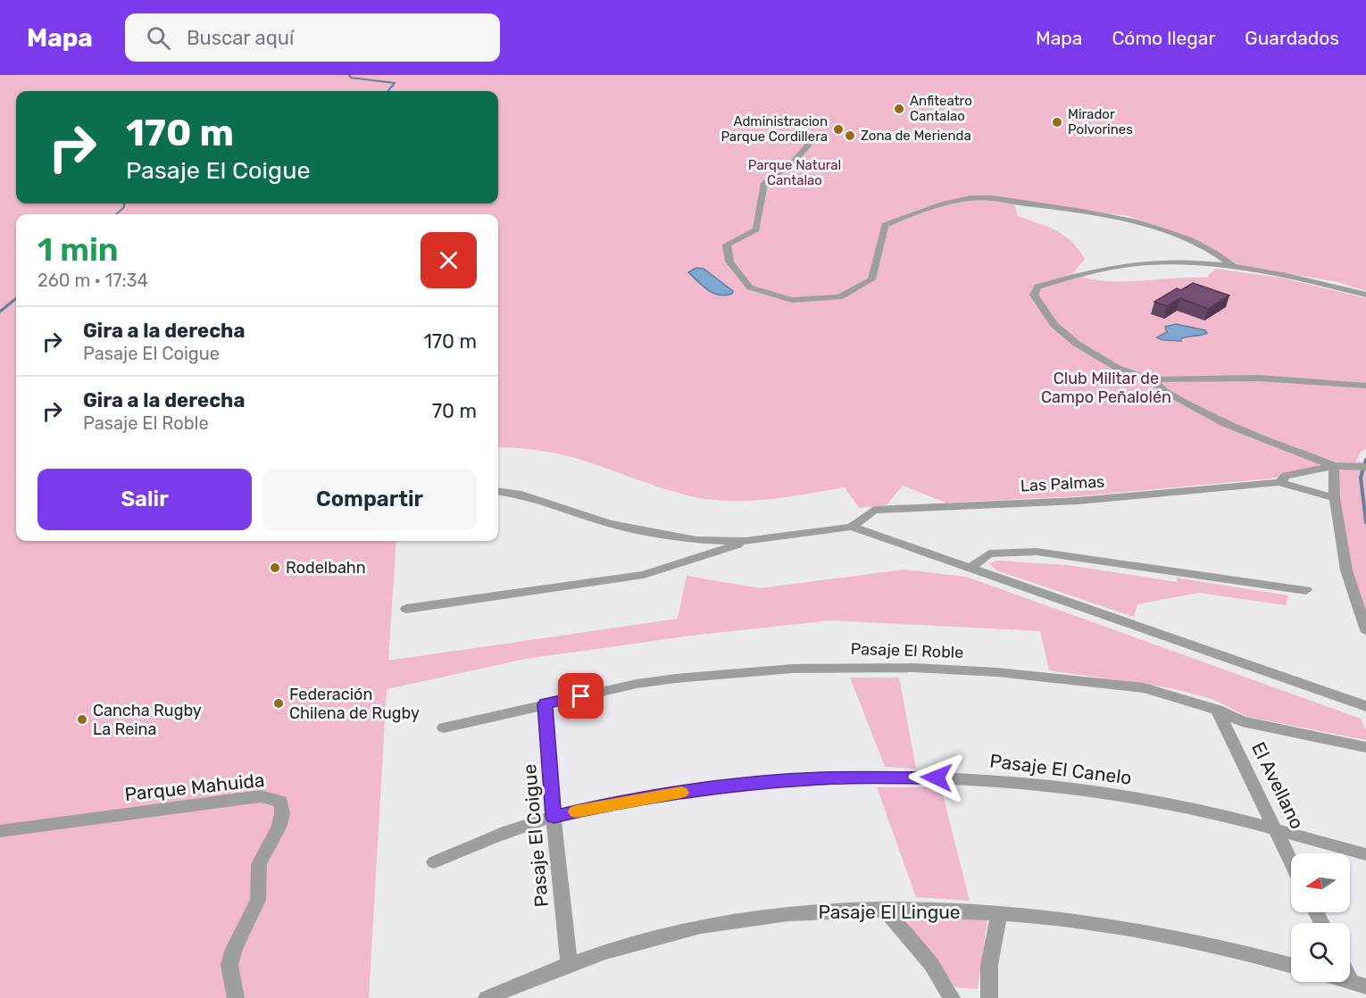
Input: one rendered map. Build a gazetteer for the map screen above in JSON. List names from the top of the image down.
{
  "streets": {
    "street": [
      "Las Palmas",
      "Pasaje El Roble",
      "Pasaje El Canelo",
      "El Avellano",
      "Parque Mahuida",
      "Pasaje El Coigue",
      "Pasaje El Lingue"
    ]
  },
  "crossings": [
    ["Pasaje El Roble", "El Avellano"],
    ["Pasaje El Roble", "Pasaje El Coigue"],
    ["Pasaje El Canelo", "El Avellano"],
    ["Pasaje El Canelo", "Pasaje El Coigue"],
    ["Pasaje El Coigue", "Pasaje El Lingue"]
  ],
  "parks": ["Parque Natural Cantalao", "Club Militar de Campo Peñalolén"],
  "places": [
    "Anfiteatro Cantalao",
    "Mirador Polvorines",
    "Administracion Parque Cordillera",
    "Zona de Merienda",
    "Rodelbahn",
    "Federación Chilena de Rugby",
    "Cancha Rugby La Reina"
  ],
  "north": "left",
  "page": {
    "header": "Mapa",
    "search": "Buscar aquí",
    "nav": ["Mapa", "Cómo llegar", "Guardados"],
    "turn": ["170 m", "Pasaje El Coigue"],
    "heading": ["1 min", "260 m · 17:34"],
    "list": [
      {
        "name": "Gira a la derecha",
        "note": "Pasaje El Coigue",
        "value": "170 m"
      },
      {
        "name": "Gira a la derecha",
        "note": "Pasaje El Roble",
        "value": "70 m"
      }
    ],
    "buttons": ["Salir", "Compartir"]
  }
}
